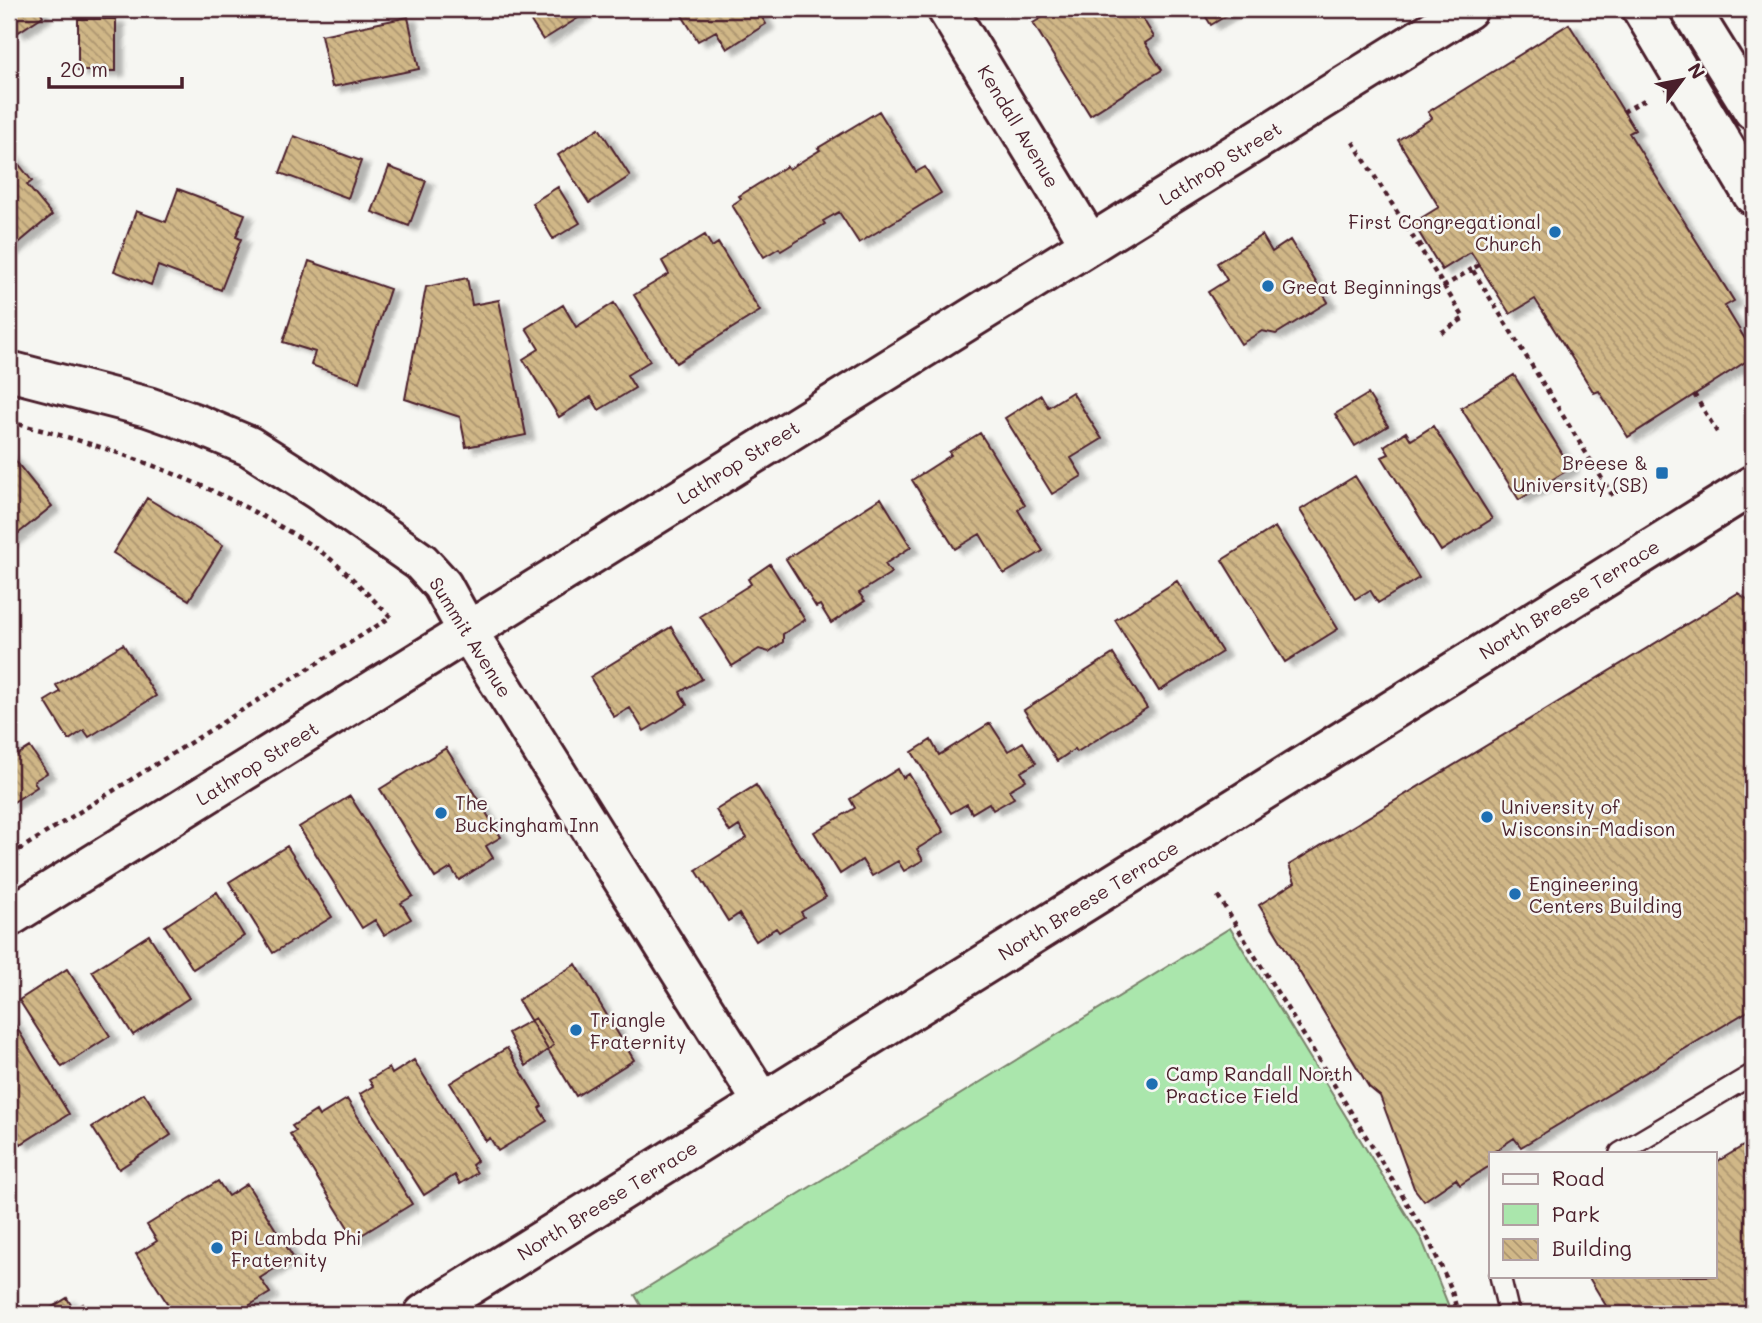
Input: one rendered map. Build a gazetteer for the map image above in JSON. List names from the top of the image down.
{
  "streets": {
    "street": [
      "Kendall Avenue",
      "Lathrop Street",
      "North Breese Terrace",
      "Summit Avenue"
    ]
  },
  "crossings": [
    ["Kendall Avenue", "Lathrop Street"],
    ["Lathrop Street", "Summit Avenue"],
    ["North Breese Terrace", "Summit Avenue"]
  ],
  "places": {
    "other": [
      "First Congregational Church",
      "Great Beginnings",
      "The Buckingham Inn",
      "University of Wisconsin-Madison",
      "Engineering Centers Building",
      "Triangle Fraternity",
      "Camp Randall North Practice Field",
      "Pi Lambda Phi Fraternity"
    ],
    "transit": ["Breese & University (SB)"]
  },
  "legend": ["Road", "Park", "Building"],
  "scale_bar": "20 m",
  "north": "top right"
}
